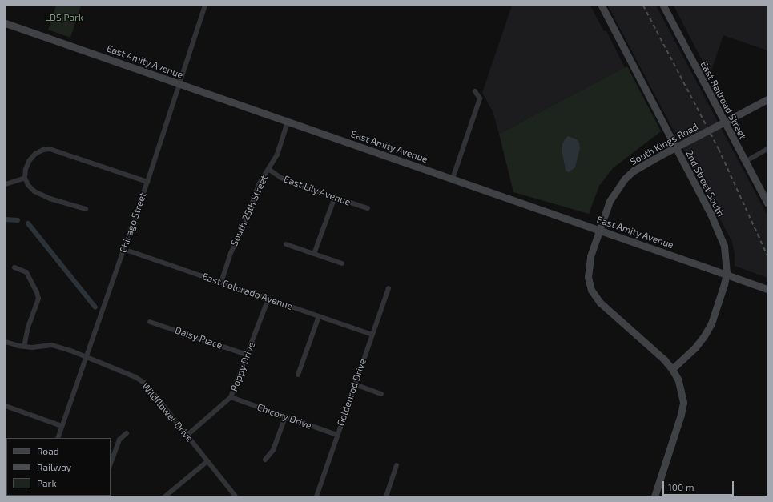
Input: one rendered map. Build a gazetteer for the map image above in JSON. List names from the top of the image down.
{
  "streets": {
    "main road": [
      "East Amity Avenue",
      "East Railroad Street",
      "South Kings Road",
      "2nd Street South"
    ],
    "street": [
      "East Lily Avenue",
      "South 25th Street",
      "Chicago Street",
      "East Colorado Avenue",
      "Daisy Place",
      "Poppy Drive",
      "Goldenrod Drive",
      "Wildflower Drive",
      "Chicory Drive"
    ]
  },
  "crossings": [
    ["East Amity Avenue", "South Kings Road"],
    ["East Amity Avenue", "South 25th Street"],
    ["East Amity Avenue", "Chicago Street"],
    ["South Kings Road", "2nd Street South"],
    ["East Lily Avenue", "South 25th Street"],
    ["South 25th Street", "East Colorado Avenue"],
    ["Chicago Street", "East Colorado Avenue"],
    ["Chicago Street", "Wildflower Drive"],
    ["East Colorado Avenue", "Poppy Drive"],
    ["East Colorado Avenue", "Goldenrod Drive"],
    ["Daisy Place", "Poppy Drive"],
    ["Poppy Drive", "Wildflower Drive"],
    ["Poppy Drive", "Chicory Drive"],
    ["Goldenrod Drive", "Chicory Drive"]
  ],
  "parks": ["LDS Park"],
  "legend": ["Road", "Railway", "Park"],
  "scale_bar": "100 m"
}
